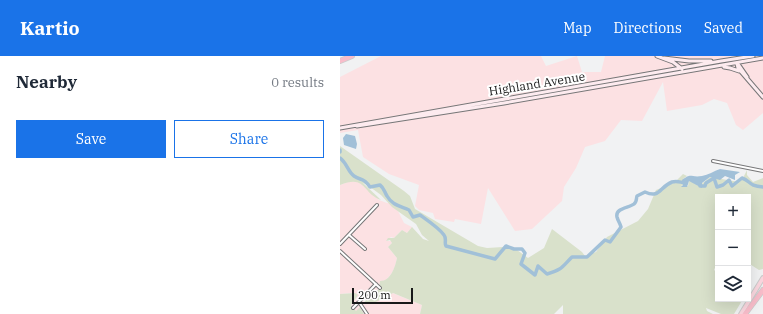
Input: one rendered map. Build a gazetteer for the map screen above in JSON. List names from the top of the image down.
{
  "streets": {
    "main road": ["Highland Avenue"]
  },
  "scale_bar": "200 m",
  "page": {
    "header": "Kartio",
    "nav": ["Map", "Directions", "Saved"],
    "heading": ["Nearby", "0 results"],
    "buttons": ["Save", "Share"],
    "map_buttons": ["+", "−"],
    "scale": "200 m"
  }
}
